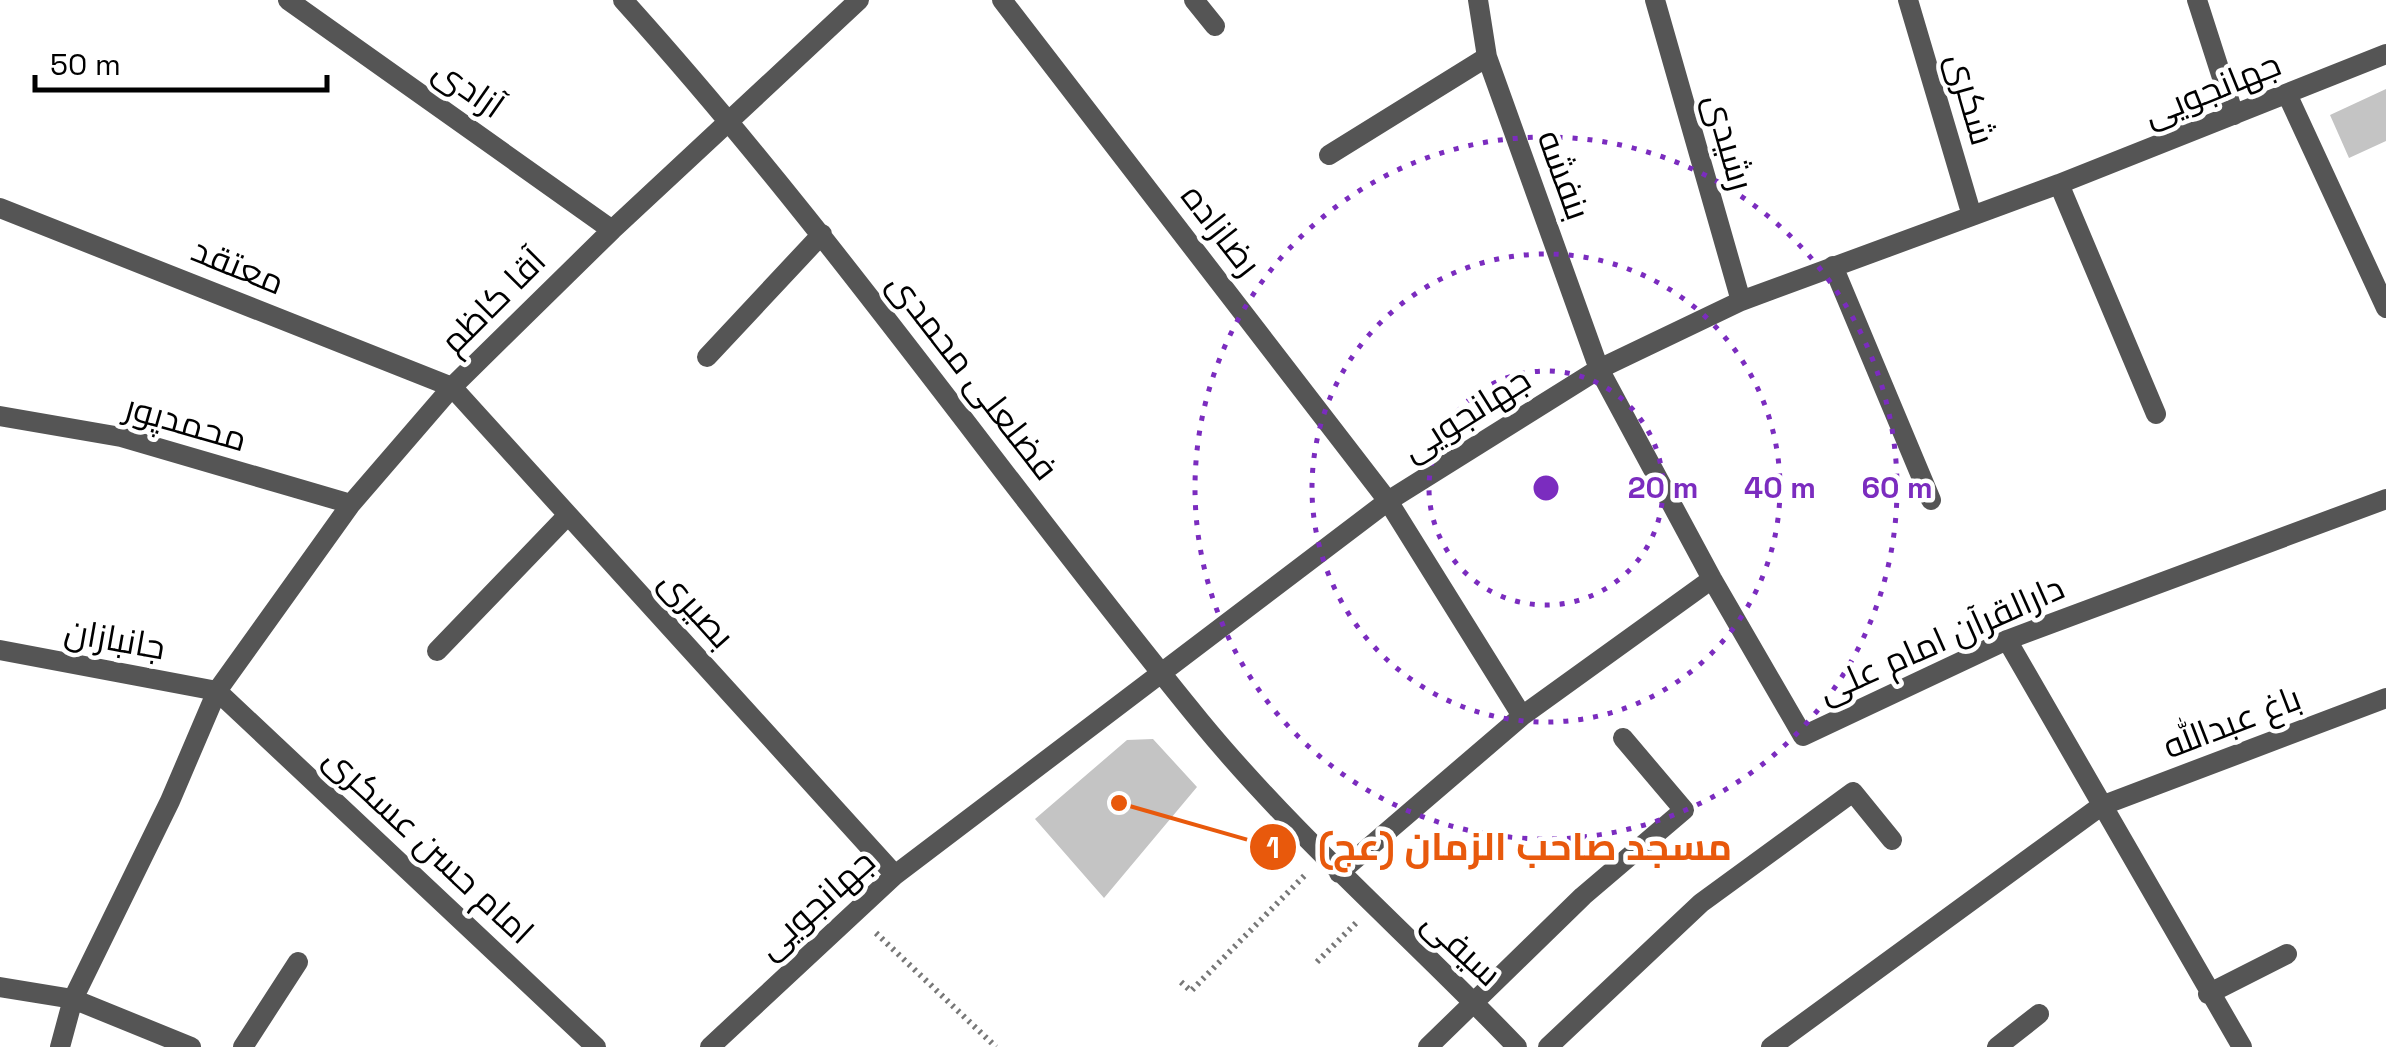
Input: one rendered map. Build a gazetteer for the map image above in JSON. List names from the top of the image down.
{
  "streets": {
    "street": [
      "آزادی",
      "جهانجویی",
      "شکری",
      "رشیدی",
      "بنفشه",
      "رضازاده",
      "معتقد",
      "آقا کاظم",
      "فضلعلی محمدی",
      "محمدپور",
      "بصیری",
      "جانبازان",
      "دارالقرآن امام علی",
      "باغ عبدالله",
      "امام حسن عسکری",
      "سیفی"
    ]
  },
  "crossings": [
    ["آزادی", "آقا کاظم"],
    ["جهانجویی", "شکری"],
    ["جهانجویی", "رشیدی"],
    ["جهانجویی", "بنفشه"],
    ["جهانجویی", "رضازاده"],
    ["جهانجویی", "فضلعلی محمدی"],
    ["جهانجویی", "بصیری"],
    ["جهانجویی", "دارالقرآن امام علی"],
    ["جهانجویی", "سیفی"],
    ["بنفشه", "دارالقرآن امام علی"],
    ["معتقد", "آقا کاظم"],
    ["معتقد", "بصیری"],
    ["آقا کاظم", "فضلعلی محمدی"],
    ["آقا کاظم", "محمدپور"],
    ["آقا کاظم", "بصیری"],
    ["آقا کاظم", "جانبازان"],
    ["آقا کاظم", "امام حسن عسکری"],
    ["فضلعلی محمدی", "سیفی"],
    ["جانبازان", "امام حسن عسکری"]
  ],
  "places": ["مسجد صاحب الزمان (عج)"],
  "scale_bar": "50 m",
  "rings": ["20 m", "40 m", "60 m"]
}
